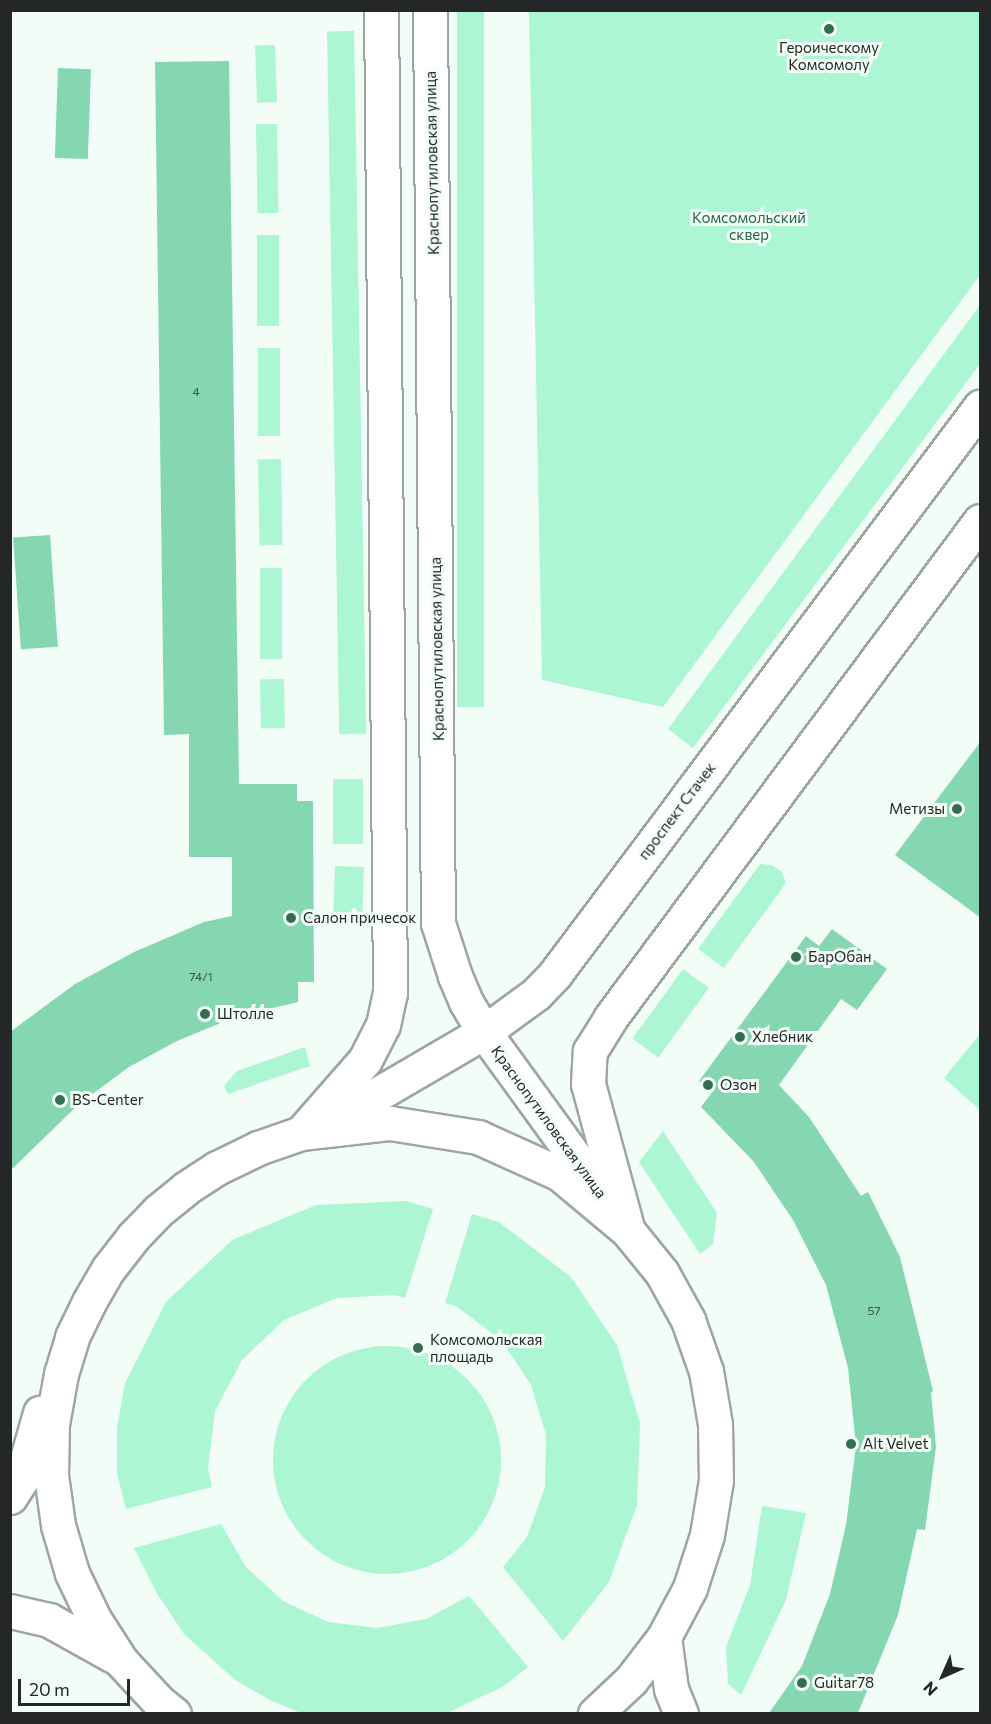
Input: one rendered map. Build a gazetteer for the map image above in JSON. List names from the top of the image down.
{
  "streets": {
    "main road": ["Краснопутиловская улица", "проспект Стачек"]
  },
  "crossings": [
    ["Краснопутиловская улица", "проспект Стачек"]
  ],
  "parks": ["Комсомольский сквер"],
  "places": [
    "Героическому Комсомолу",
    "Метизы",
    "Салон причесок",
    "БарОбан",
    "Штолле",
    "Хлебник",
    "Озон",
    "BS-Сеntеr",
    "Комсомольская площадь",
    "Alt Velvet",
    "Guitar78"
  ],
  "house_numbers": ["4", "74/1", "57"],
  "scale_bar": "20 m",
  "north": "bottom left"
}
